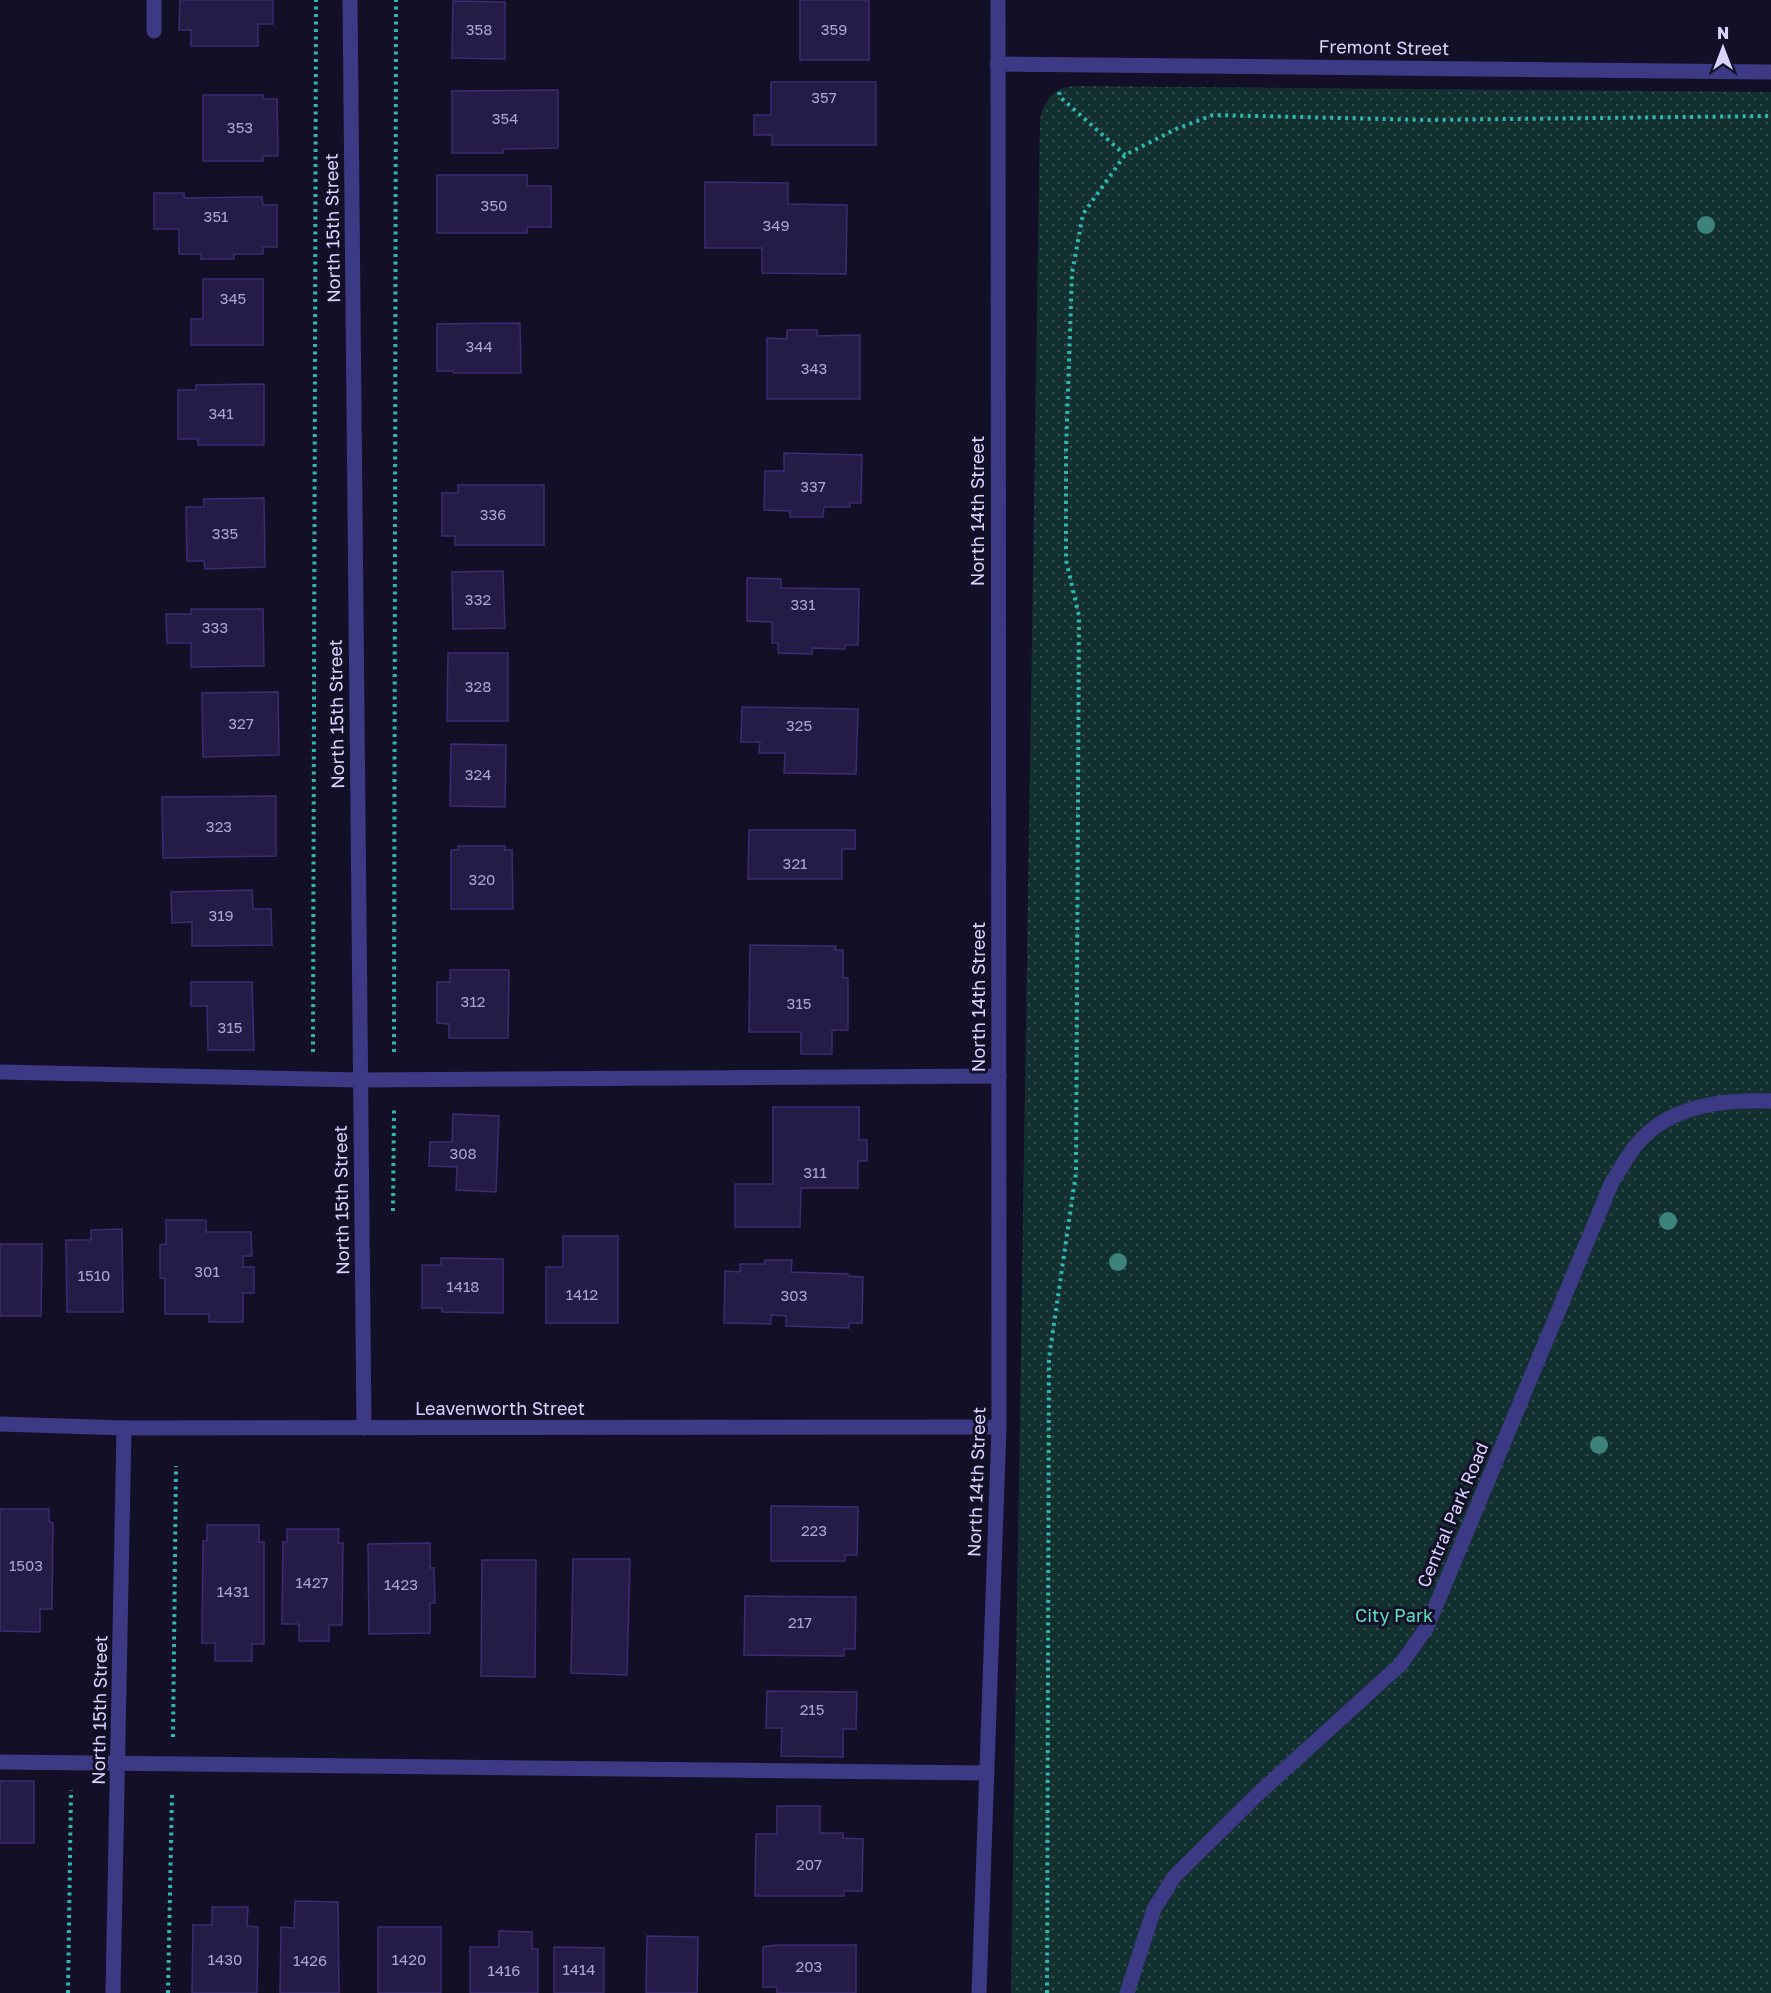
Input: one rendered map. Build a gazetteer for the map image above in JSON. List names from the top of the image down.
{
  "streets": {
    "street": [
      "Fremont Street",
      "North 15th Street",
      "North 14th Street",
      "Leavenworth Street",
      "Central Park Road"
    ]
  },
  "crossings": [
    ["Fremont Street", "North 14th Street"],
    ["North 15th Street", "Leavenworth Street"],
    ["North 14th Street", "Leavenworth Street"]
  ],
  "parks": ["City Park"],
  "house_numbers": [
    "358",
    "359",
    "357",
    "354",
    "353",
    "350",
    "351",
    "349",
    "345",
    "344",
    "343",
    "341",
    "337",
    "336",
    "335",
    "332",
    "331",
    "333",
    "328",
    "327",
    "325",
    "324",
    "323",
    "321",
    "320",
    "319",
    "312",
    "315",
    "315",
    "308",
    "311",
    "301",
    "1510",
    "1418",
    "1412",
    "303",
    "223",
    "1503",
    "1427",
    "1423",
    "1431",
    "217",
    "215",
    "207",
    "1430",
    "1420",
    "1426",
    "203",
    "1414",
    "1416"
  ],
  "north": "top"
}
